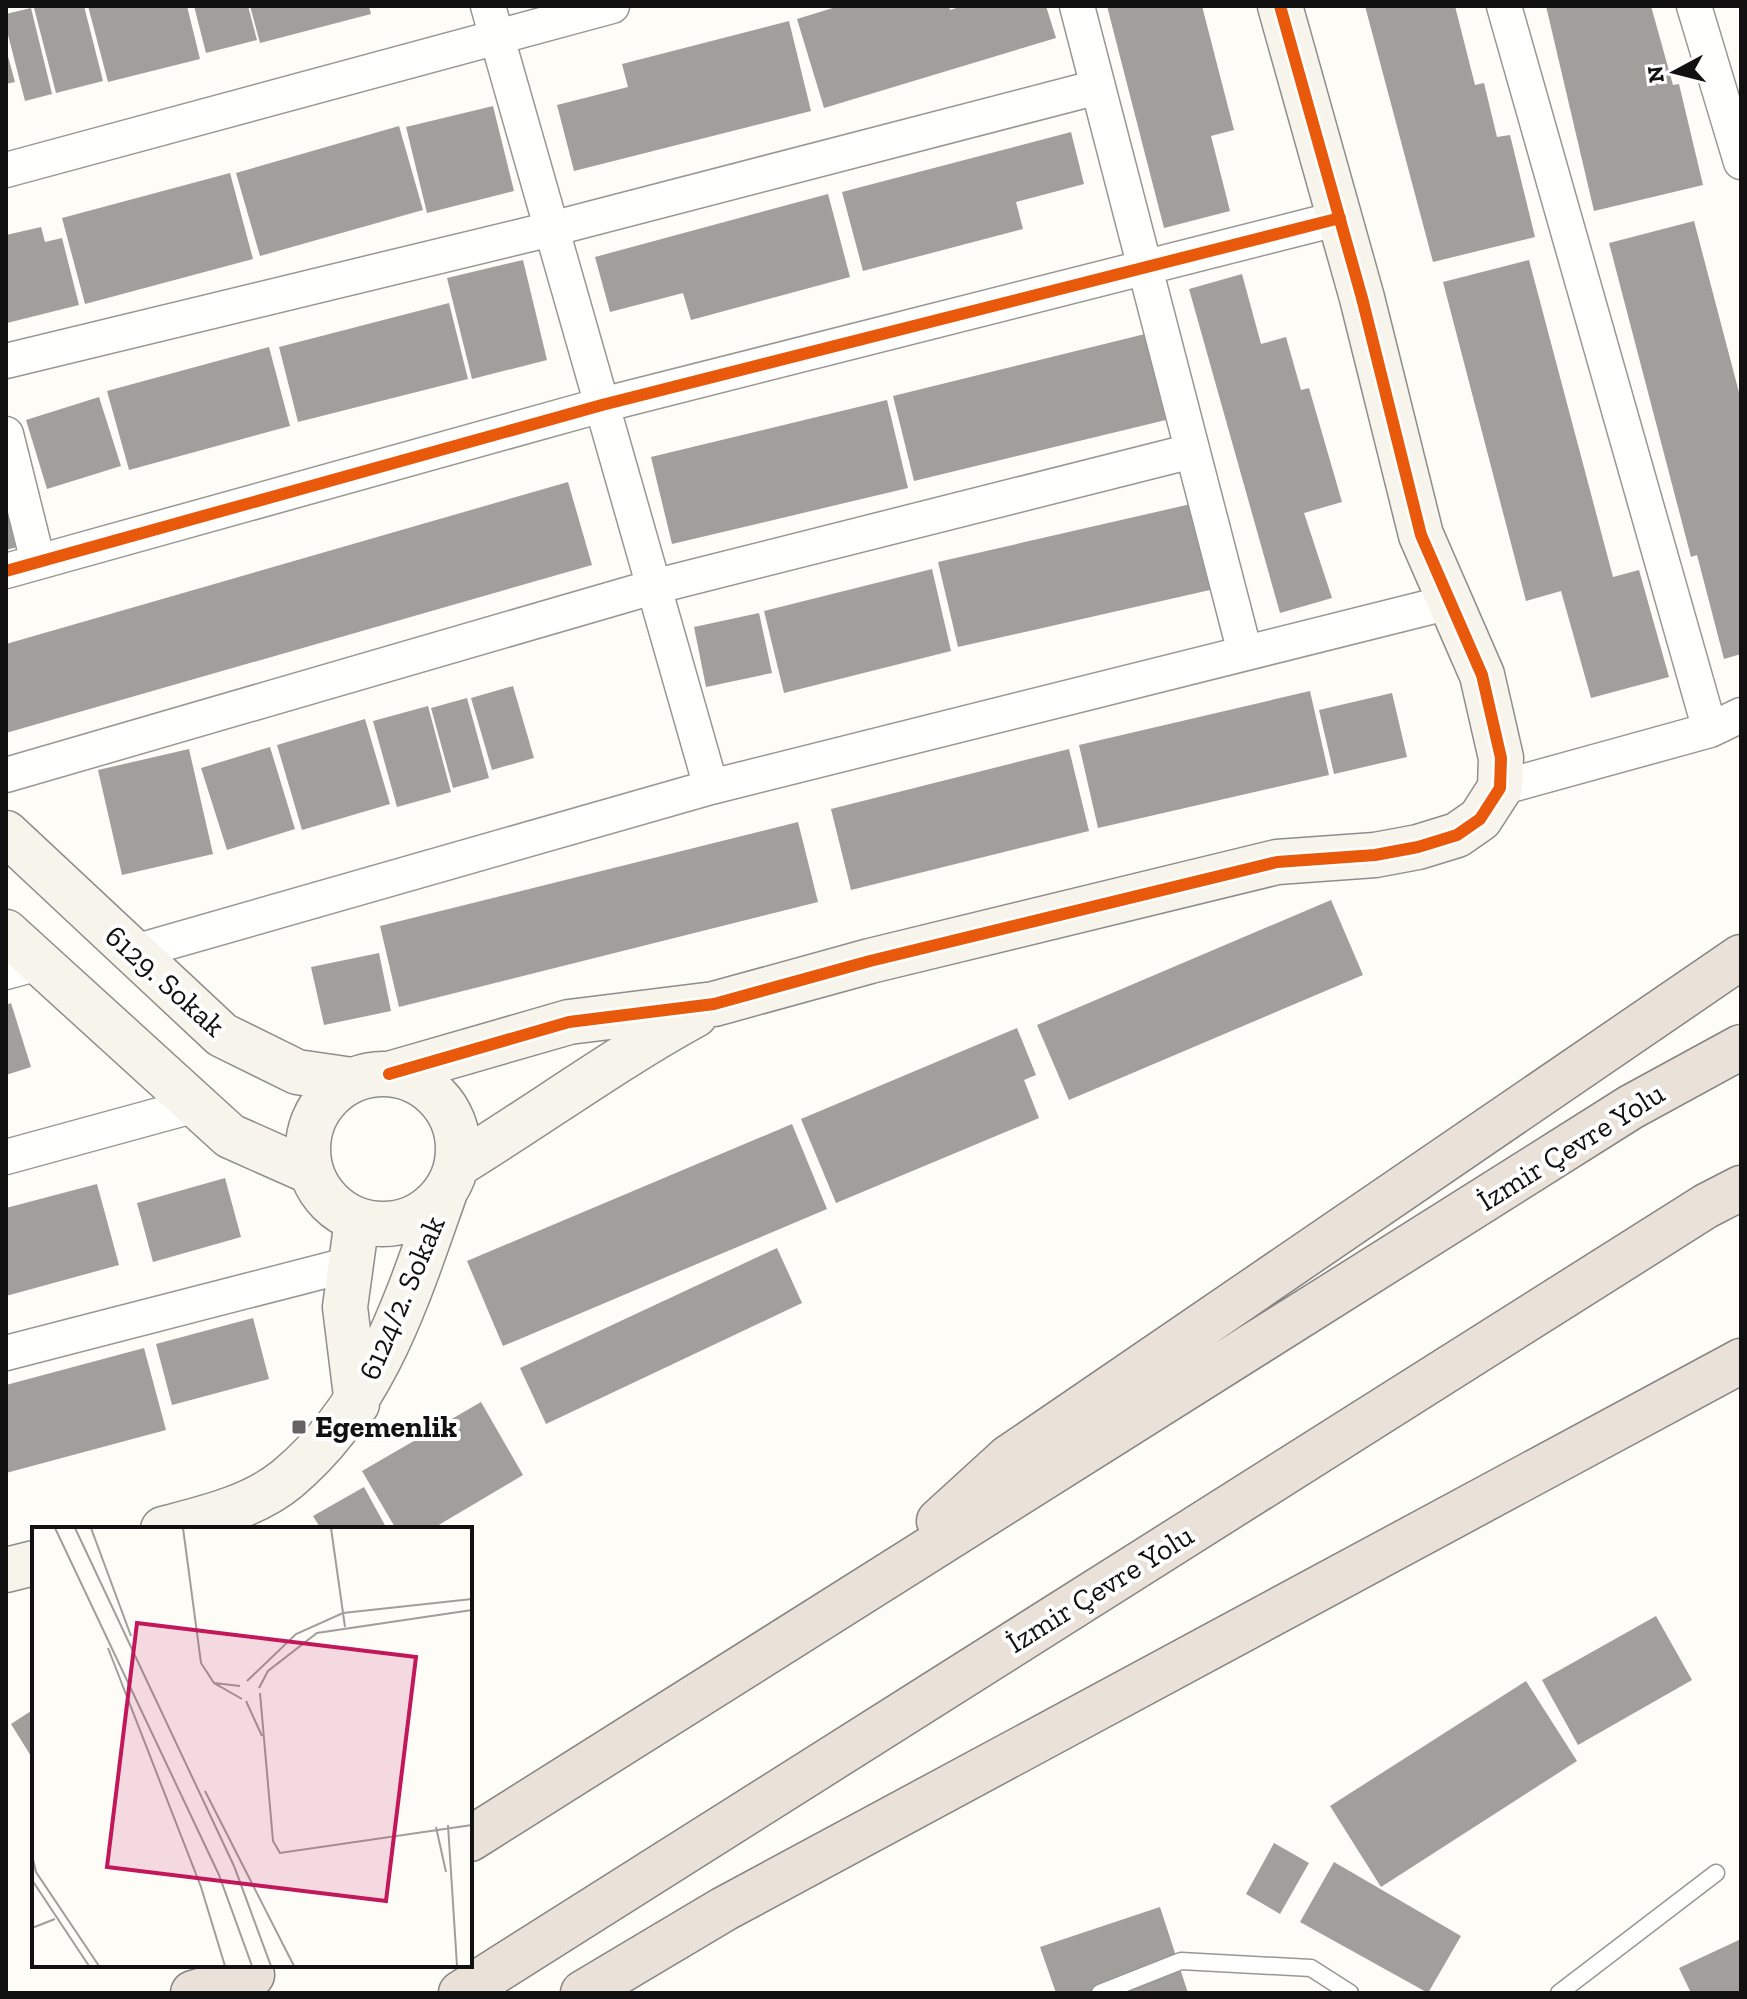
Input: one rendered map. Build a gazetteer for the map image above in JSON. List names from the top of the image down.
{
  "streets": {
    "highway": ["İzmir Çevre Yolu"],
    "street": ["6129. Sokak", "6124/2. Sokak"]
  },
  "crossings": [
    ["6129. Sokak", "6124/2. Sokak"]
  ],
  "places": {
    "transit": ["Egemenlik"]
  },
  "north": "left"
}
